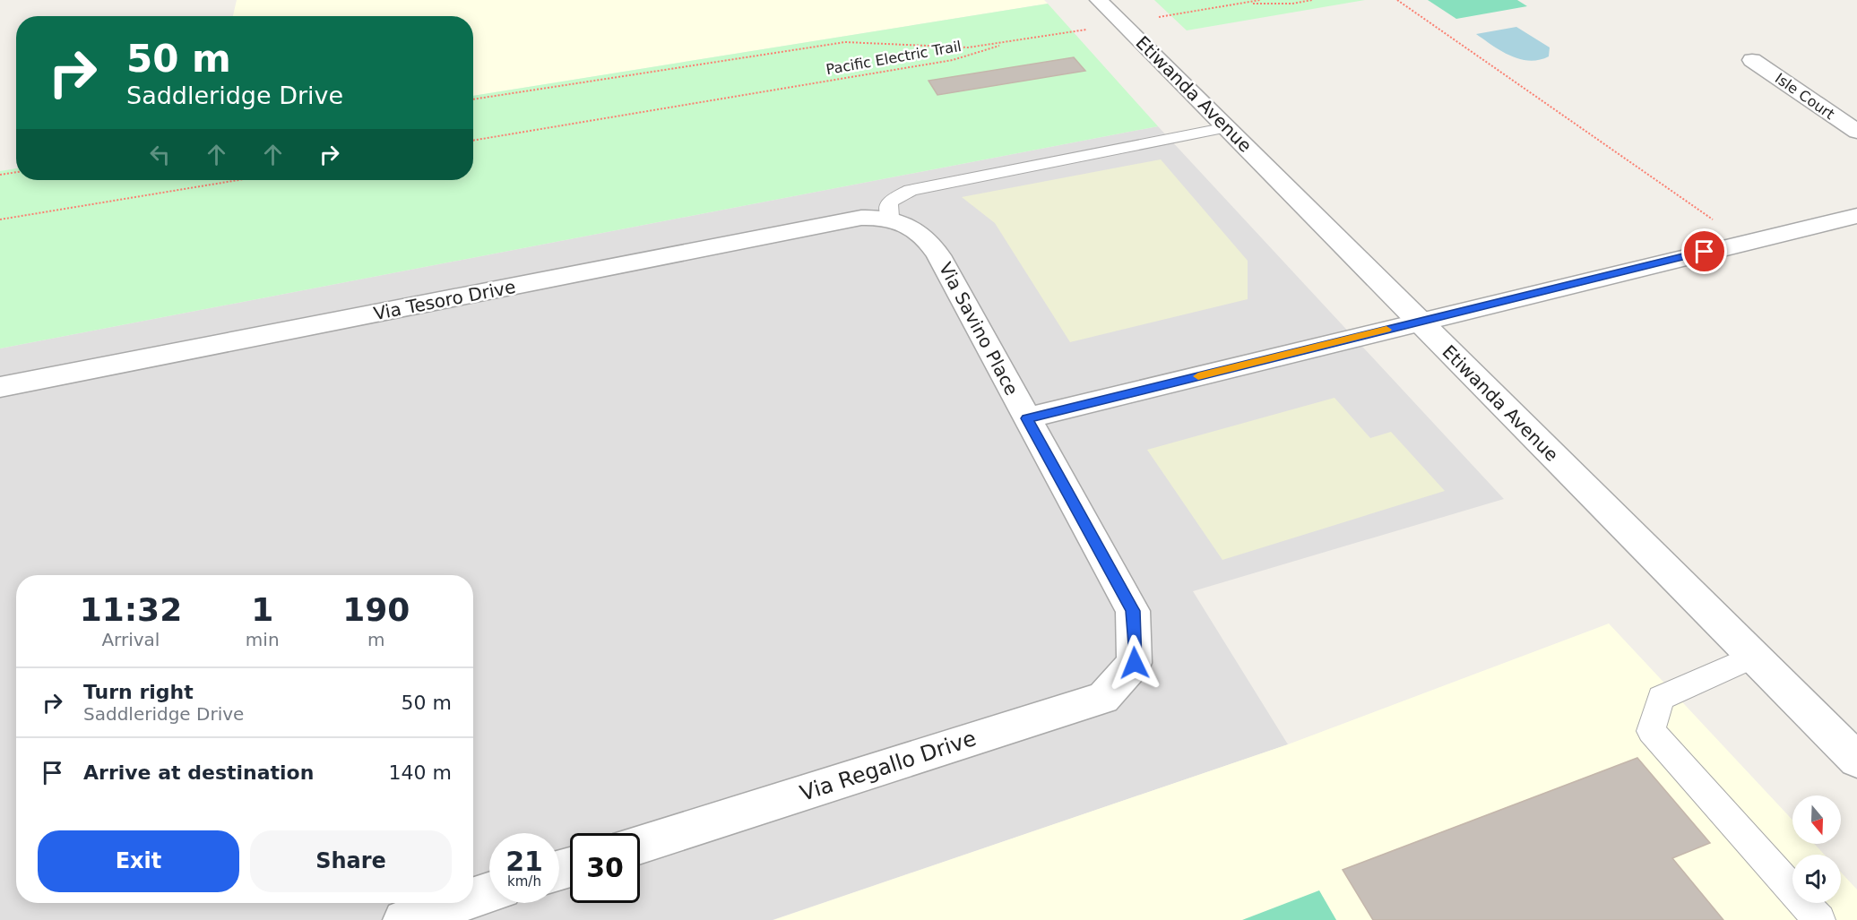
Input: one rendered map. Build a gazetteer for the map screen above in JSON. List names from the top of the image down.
{
  "streets": {
    "street": [
      "Etiwanda Avenue",
      "Isle Court",
      "Via Tesoro Drive",
      "Via Savino Place",
      "Via Regallo Drive"
    ],
    "path": ["Pacific Electric Trail"]
  },
  "crossings": [
    ["Via Tesoro Drive", "Via Savino Place"],
    ["Via Savino Place", "Via Regallo Drive"]
  ],
  "north": "bottom",
  "page": {
    "turn": ["50 m", "Saddleridge Drive"],
    "eta": [
      "11:32",
      "Arrival",
      "1",
      "min",
      "190",
      "m"
    ],
    "list": [
      {
        "name": "Turn right",
        "note": "Saddleridge Drive",
        "value": "50 m"
      },
      {
        "name": "Arrive at destination",
        "value": "140 m"
      }
    ],
    "buttons": ["Exit", "Share"],
    "speed": "21 km/h",
    "limit": "30"
  }
}
